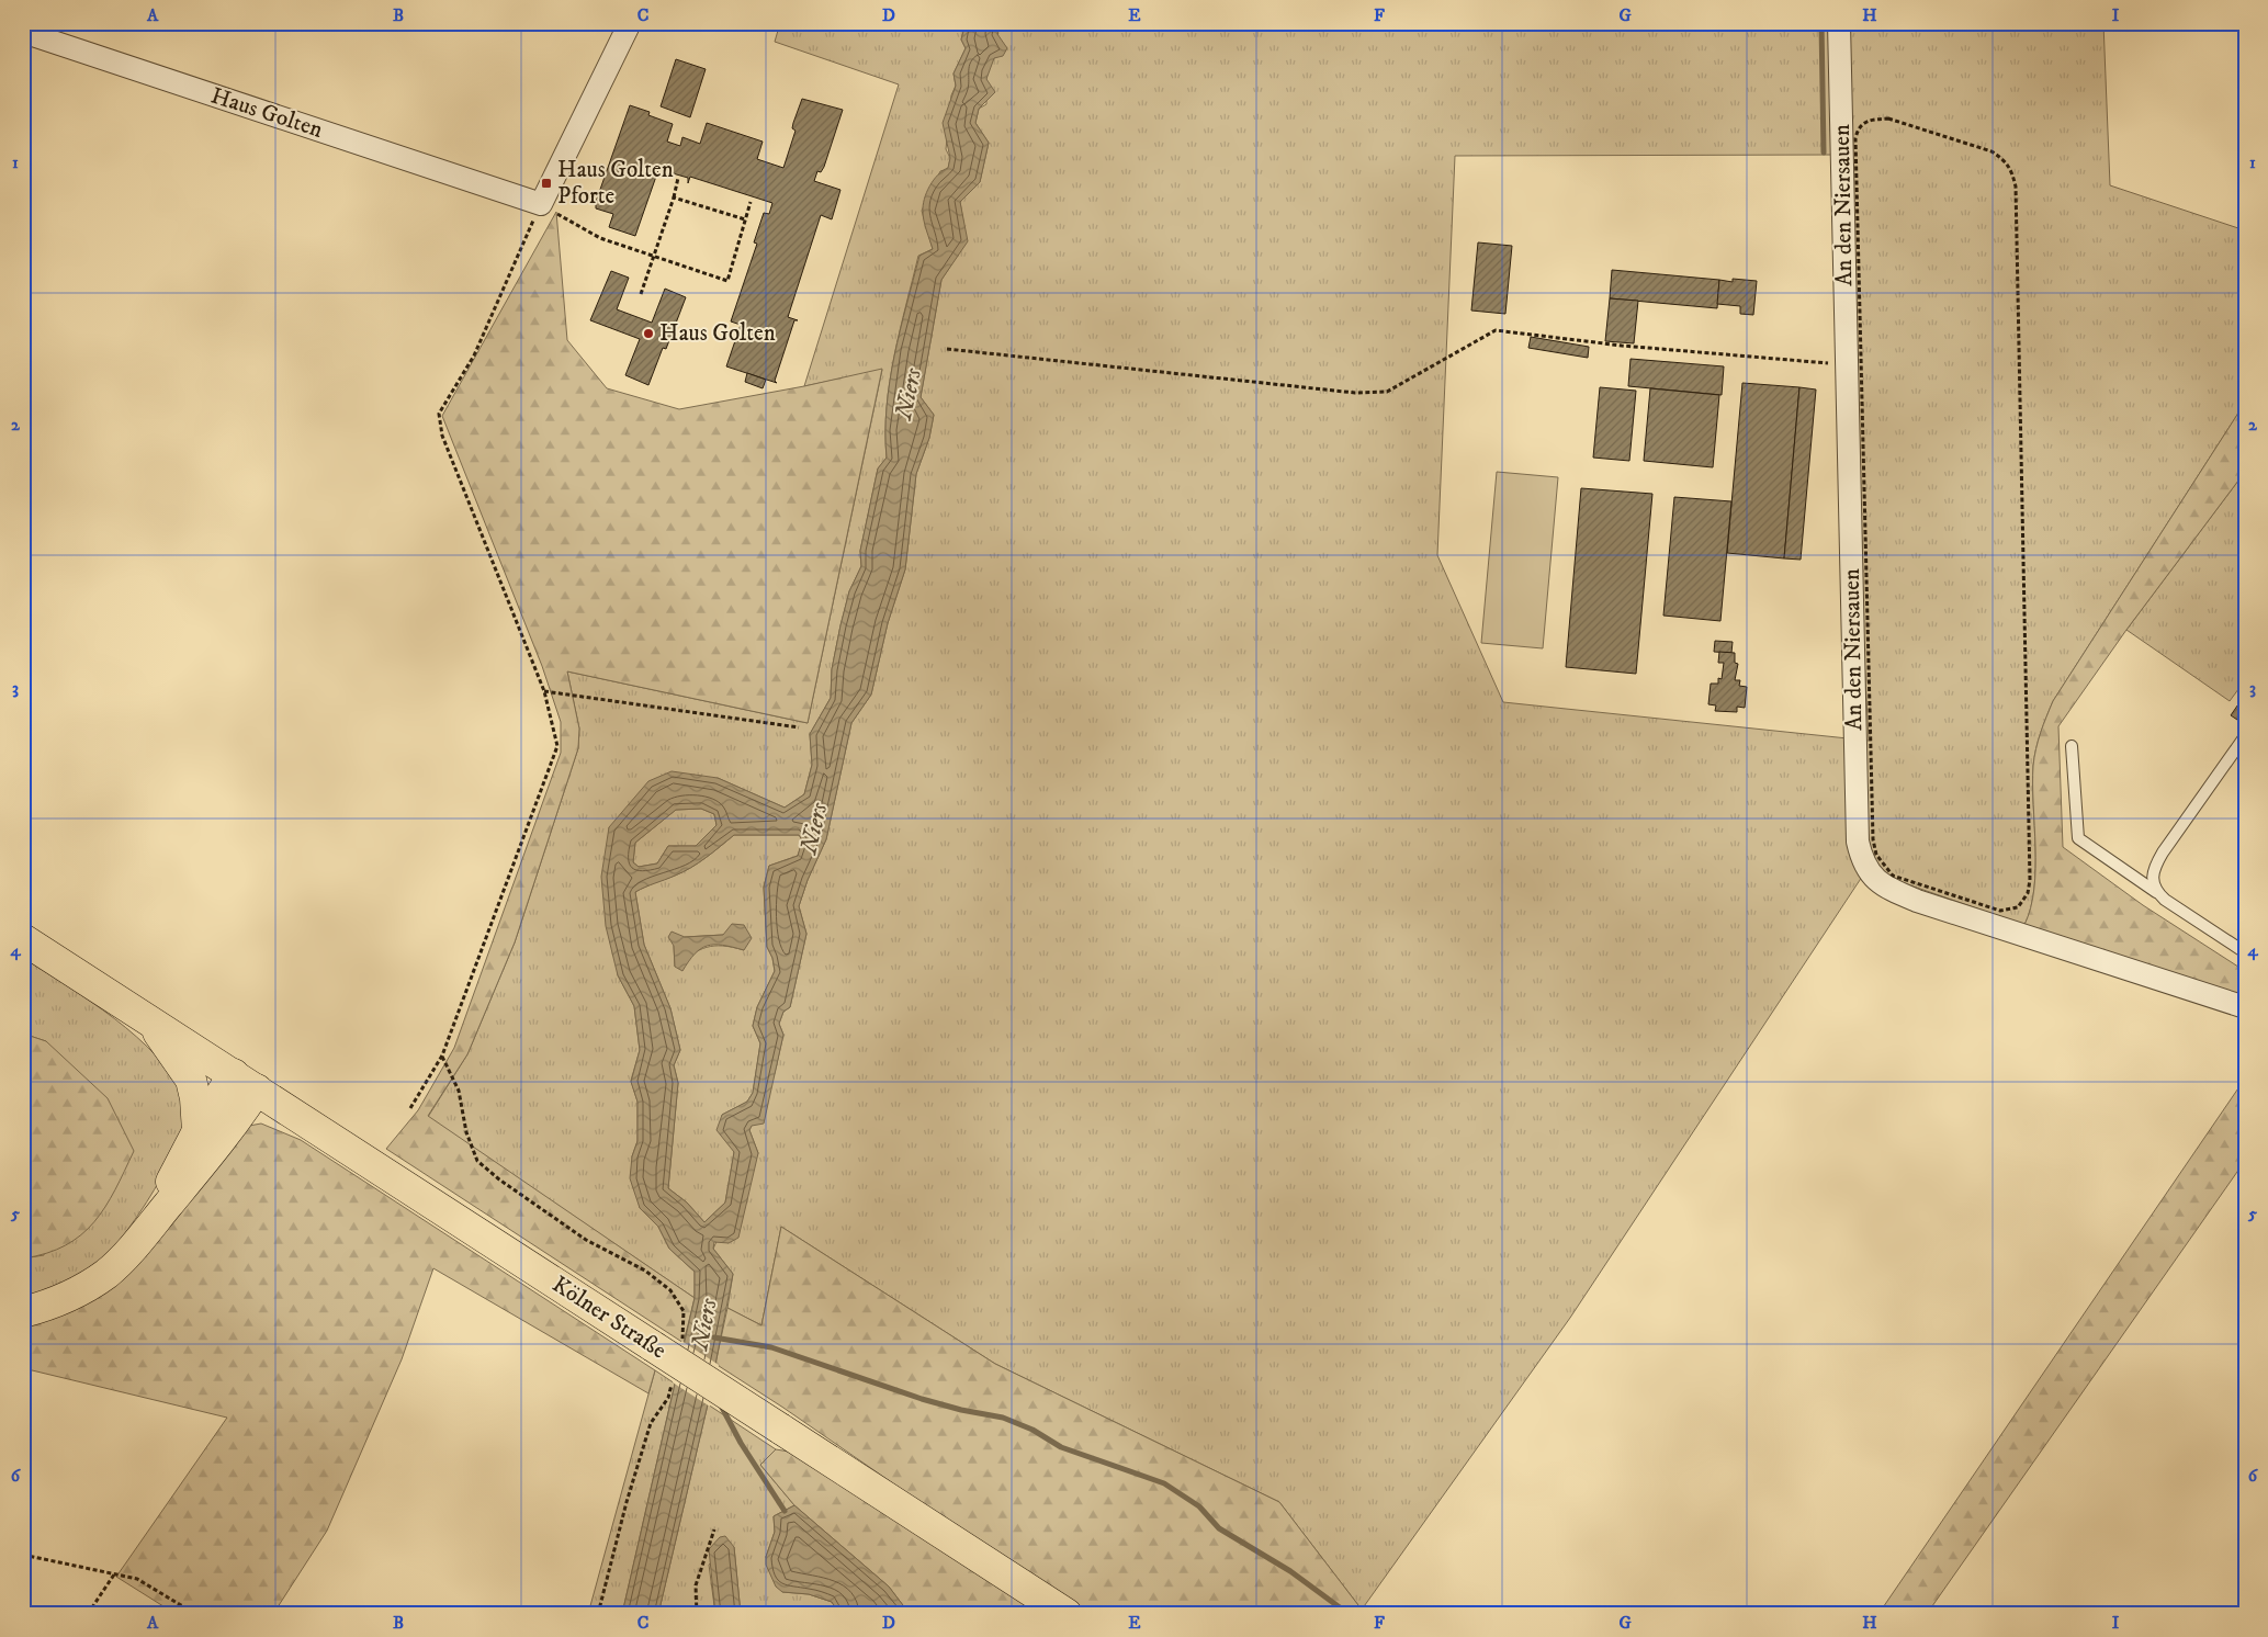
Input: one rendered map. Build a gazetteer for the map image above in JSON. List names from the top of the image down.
{
  "streets": {
    "main road": ["Kölner Straße"],
    "street": ["Haus Golten", "An den Niersauen"]
  },
  "water": ["Niers"],
  "places": {
    "transit": ["Haus Golten Pforte"],
    "other": ["Haus Golten"]
  },
  "grid": {
    "columns": [
      "A",
      "B",
      "C",
      "D",
      "E",
      "F",
      "G",
      "H",
      "I"
    ],
    "rows": [
      "1",
      "2",
      "3",
      "4",
      "5",
      "6"
    ]
  }
}
